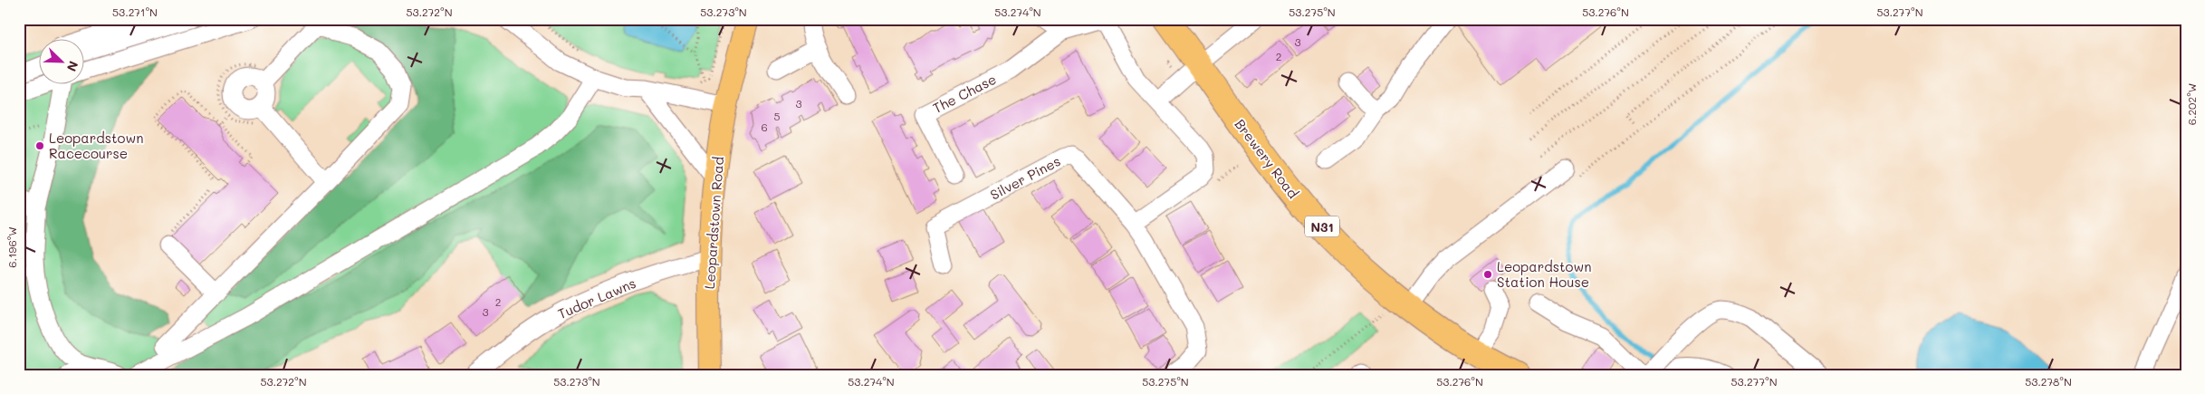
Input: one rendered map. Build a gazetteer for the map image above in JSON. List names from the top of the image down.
{
  "streets": {
    "highway": ["Brewery Road", "N31"],
    "main road": ["Leopardstown Road"],
    "street": ["The Chase", "Silver Pines", "Tudor Lawns"]
  },
  "crossings": [
    ["Leopardstown Road", "Tudor Lawns"]
  ],
  "places": ["Leopardstown Racecourse", "Leopardstown Station House"],
  "house_numbers": [
    "3",
    "2",
    "3",
    "5",
    "6",
    "2",
    "3"
  ],
  "north": "bottom right",
  "coordinates": [
    "53.271°N",
    "53.272°N",
    "53.273°N",
    "53.274°N",
    "53.275°N",
    "53.276°N",
    "53.277°N",
    "6.202°W",
    "6.196°W",
    "53.278°N"
  ]
}
